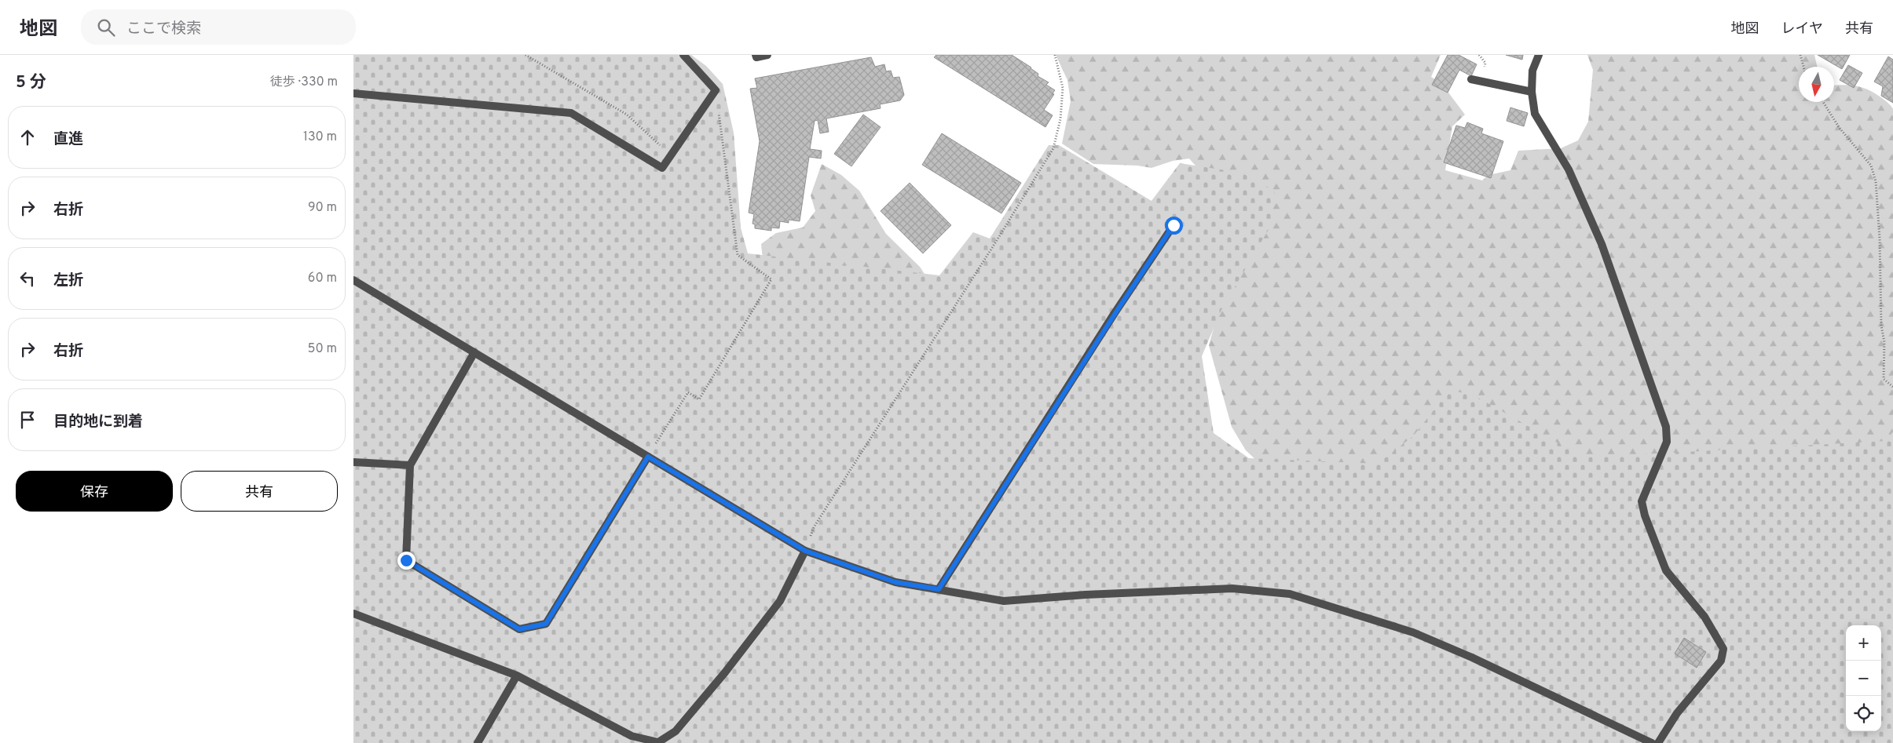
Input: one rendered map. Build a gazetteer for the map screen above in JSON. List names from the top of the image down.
{
  "north": "bottom",
  "page": {
    "header": "地図",
    "search": "ここで検索",
    "nav": ["地図", "レイヤ", "共有"],
    "heading": ["5 分", "徒歩 · 330 m"],
    "list": [
      ["直進", "130 m"],
      ["右折", "90 m"],
      ["左折", "60 m"],
      ["右折", "50 m"],
      "目的地に到着"
    ],
    "buttons": ["保存", "共有"],
    "map_buttons": ["+", "−"]
  }
}
